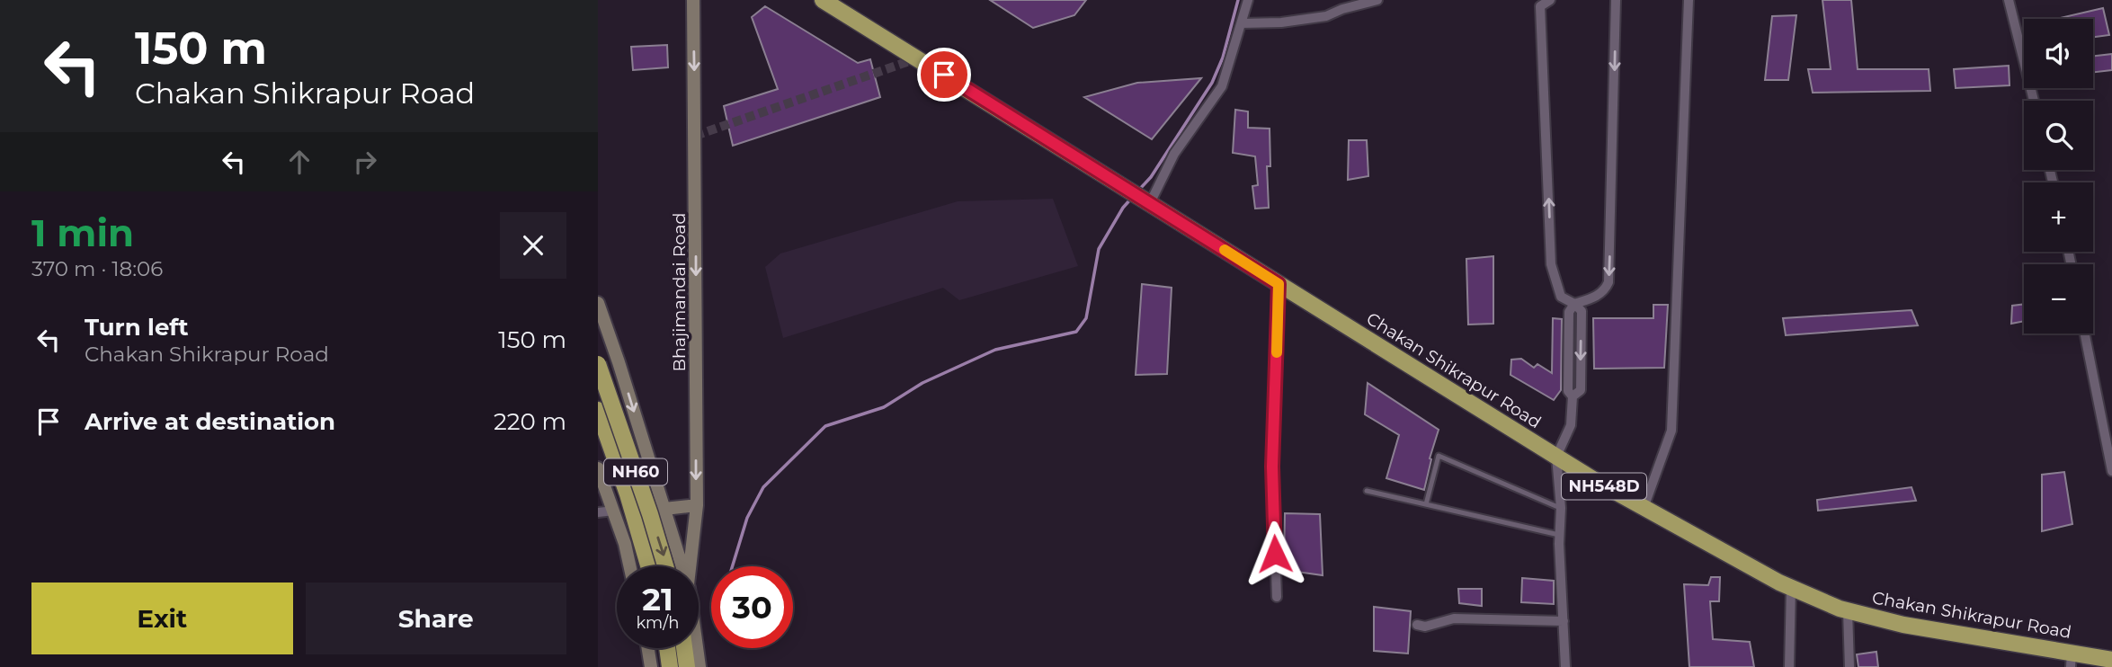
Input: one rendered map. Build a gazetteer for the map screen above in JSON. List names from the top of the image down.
{
  "streets": {
    "highway": ["Chakan Shikrapur Road", "NH60", "NH548D"],
    "main road": ["Bhajimandai Road"]
  },
  "page": {
    "turn": ["150 m", "Chakan Shikrapur Road"],
    "map_buttons": ["+", "−"],
    "heading": ["1 min", "370 m · 18:06"],
    "list": [
      {
        "name": "Turn left",
        "note": "Chakan Shikrapur Road",
        "value": "150 m"
      },
      {
        "name": "Arrive at destination",
        "value": "220 m"
      }
    ],
    "speed": "21 km/h",
    "limit": "30",
    "buttons": ["Exit", "Share"]
  }
}
